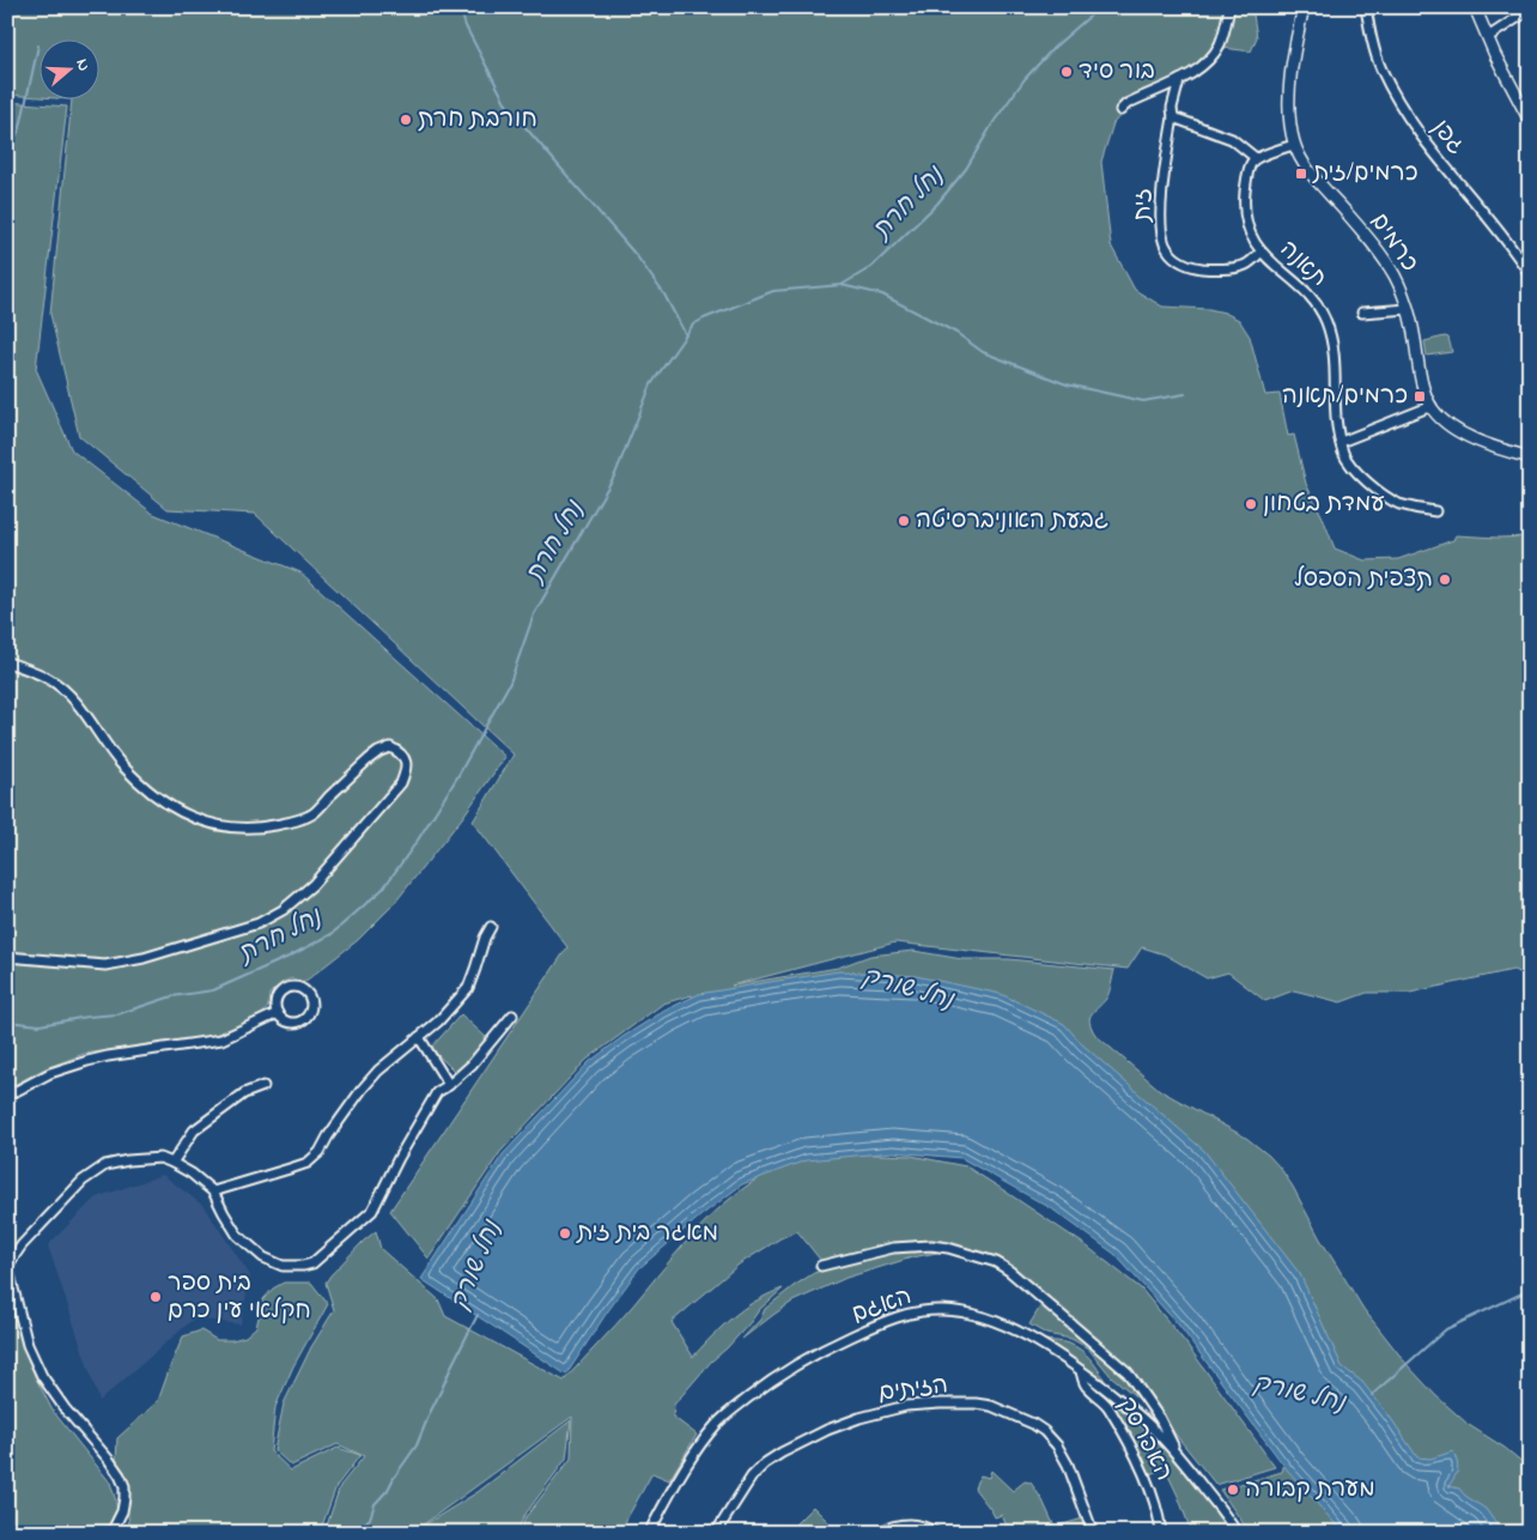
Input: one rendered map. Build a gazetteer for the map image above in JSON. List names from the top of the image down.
{
  "streets": {
    "street": [
      "גפן",
      "זית",
      "כרמים",
      "תאנה",
      "האגם",
      "הזיתים",
      "האפרסק"
    ]
  },
  "crossings": [
    ["זית", "תאנה"],
    ["האגם", "האפרסק"]
  ],
  "water": ["נחל חרת", "נחל שורק"],
  "places": {
    "other": [
      "בור סיד",
      "חורבת חרת",
      "עמדת בטחון",
      "גבעת האוניברסיטה",
      "תצפית הספסל",
      "מאגר בית זית",
      "בית ספר חקלאי עין כרם",
      "מערת קבורה"
    ],
    "transit": ["כרמים/זית", "כרמים/תאנה"]
  },
  "north": "right"
}
